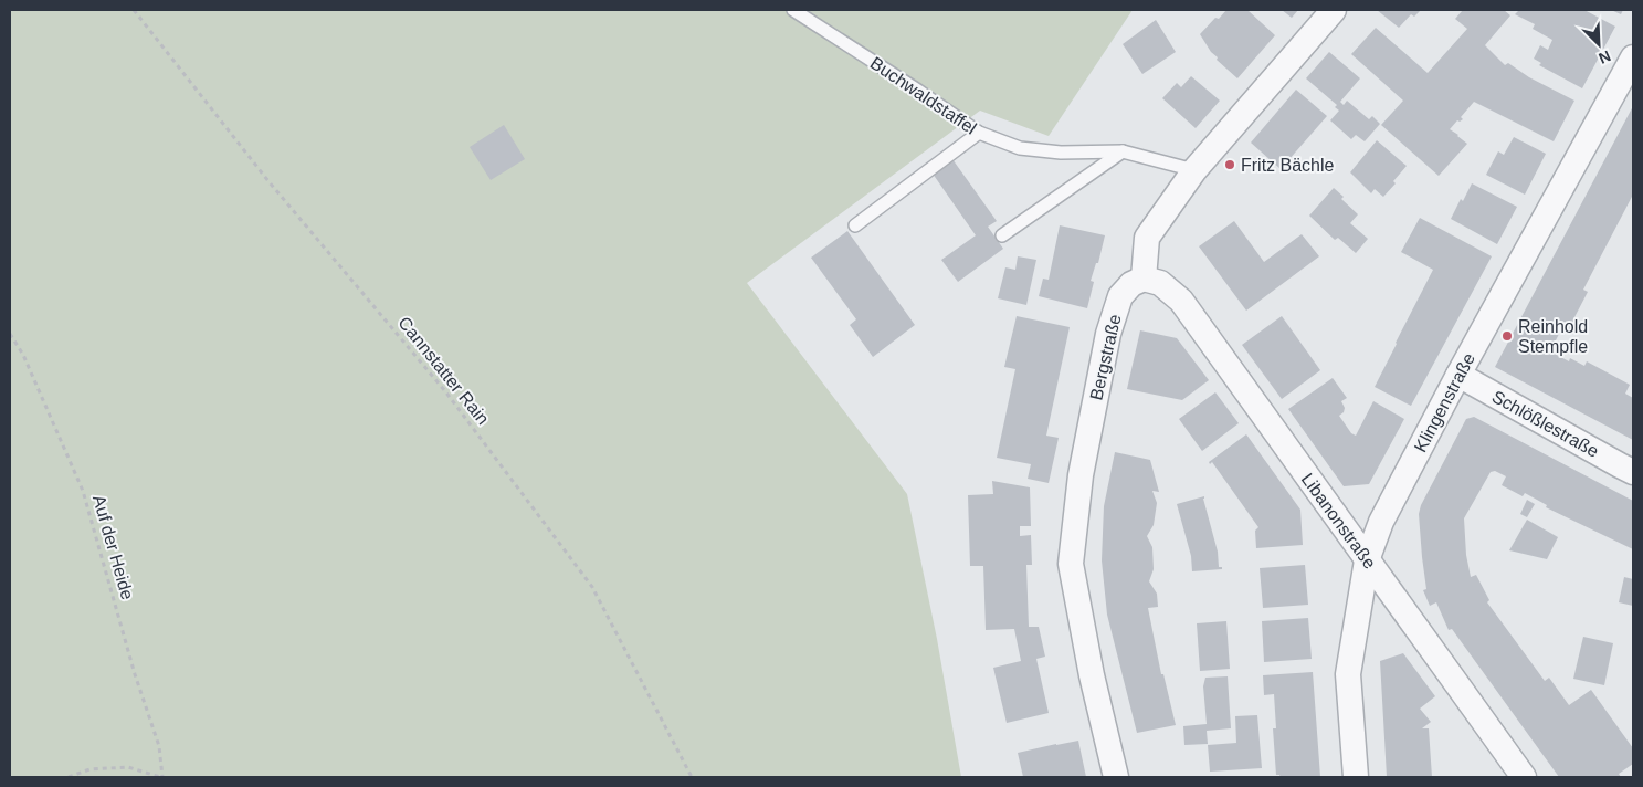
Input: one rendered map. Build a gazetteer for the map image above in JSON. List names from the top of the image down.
{
  "streets": {
    "street": [
      "Bergstraße",
      "Klingenstraße",
      "Schlößlestraße",
      "Libanonstraße"
    ],
    "lane": ["Buchwaldstaffel"],
    "path": ["Cannstatter Rain", "Auf der Heide"]
  },
  "crossings": [
    ["Bergstraße", "Libanonstraße"],
    ["Klingenstraße", "Schlößlestraße"],
    ["Klingenstraße", "Libanonstraße"]
  ],
  "places": ["Fritz Bächle", "Reinhold Stempfle"],
  "north": "bottom right"
}
